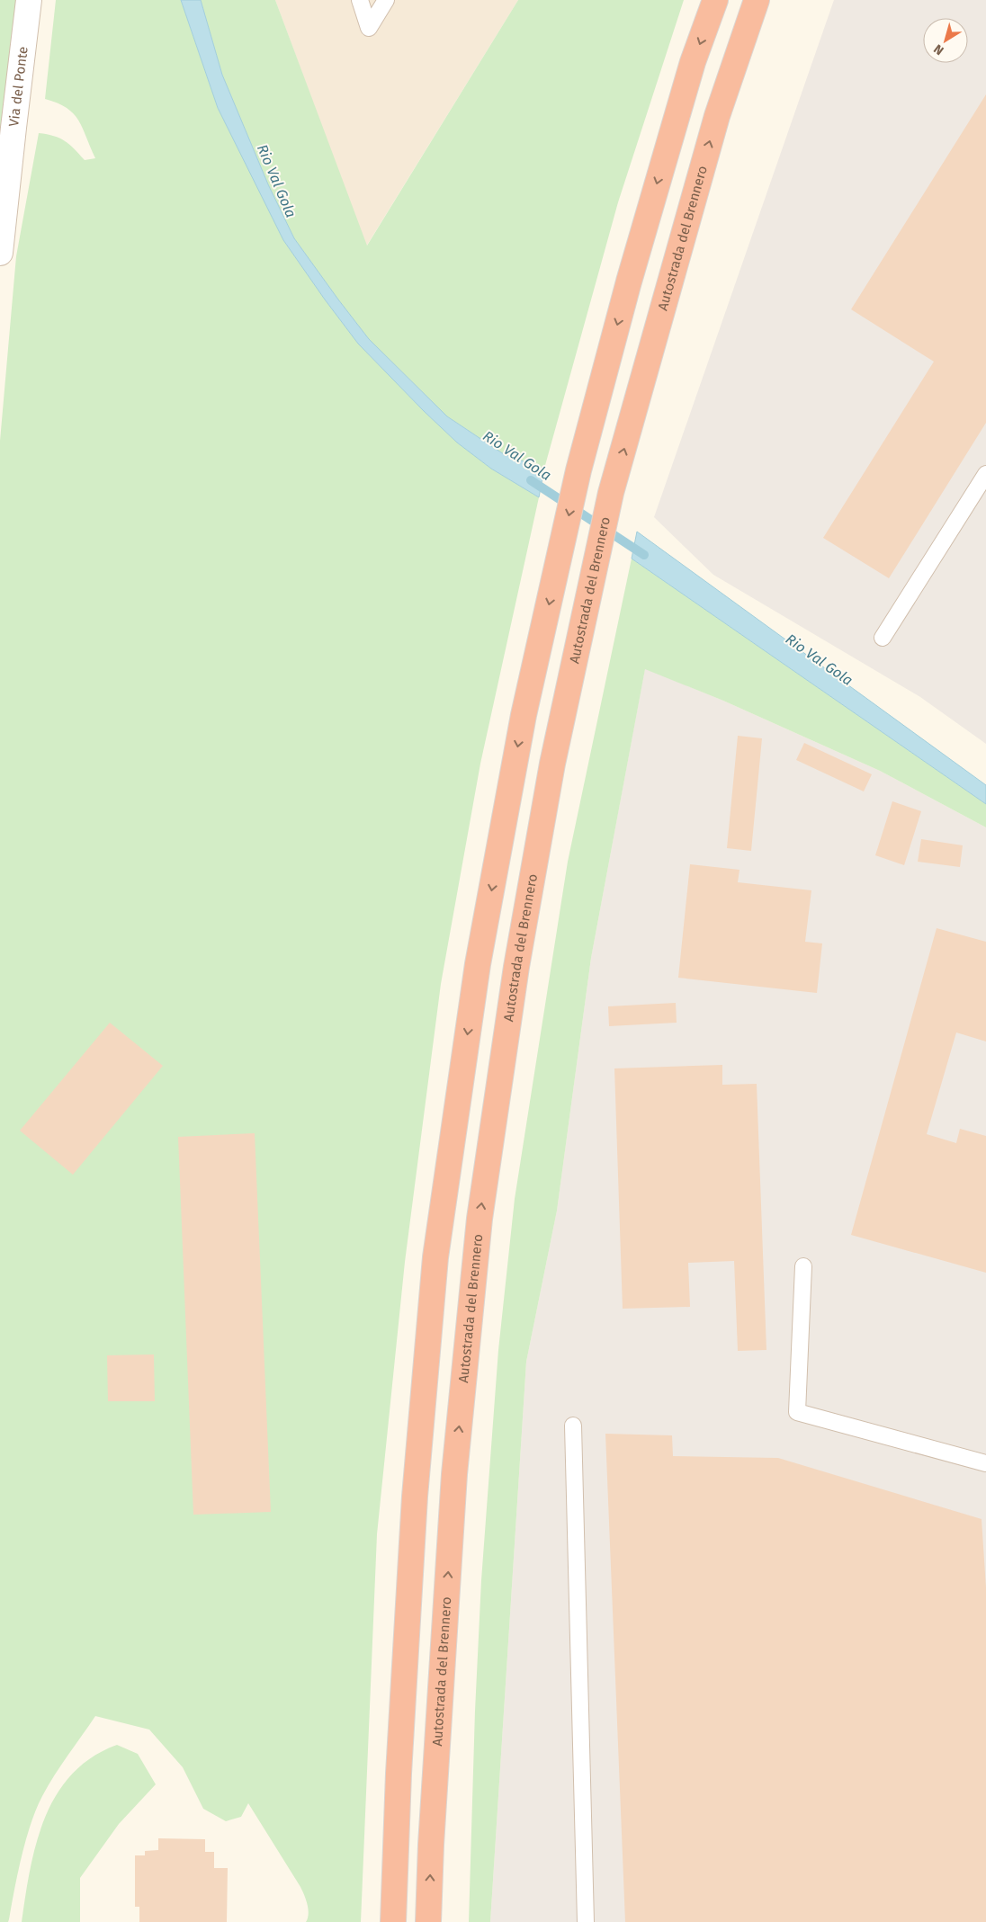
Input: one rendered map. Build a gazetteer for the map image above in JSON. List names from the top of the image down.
{
  "streets": {
    "highway": ["Autostrada del Brennero"],
    "street": ["Via del Ponte"]
  },
  "water": ["Rio Val Gola"],
  "north": "bottom left"
}
